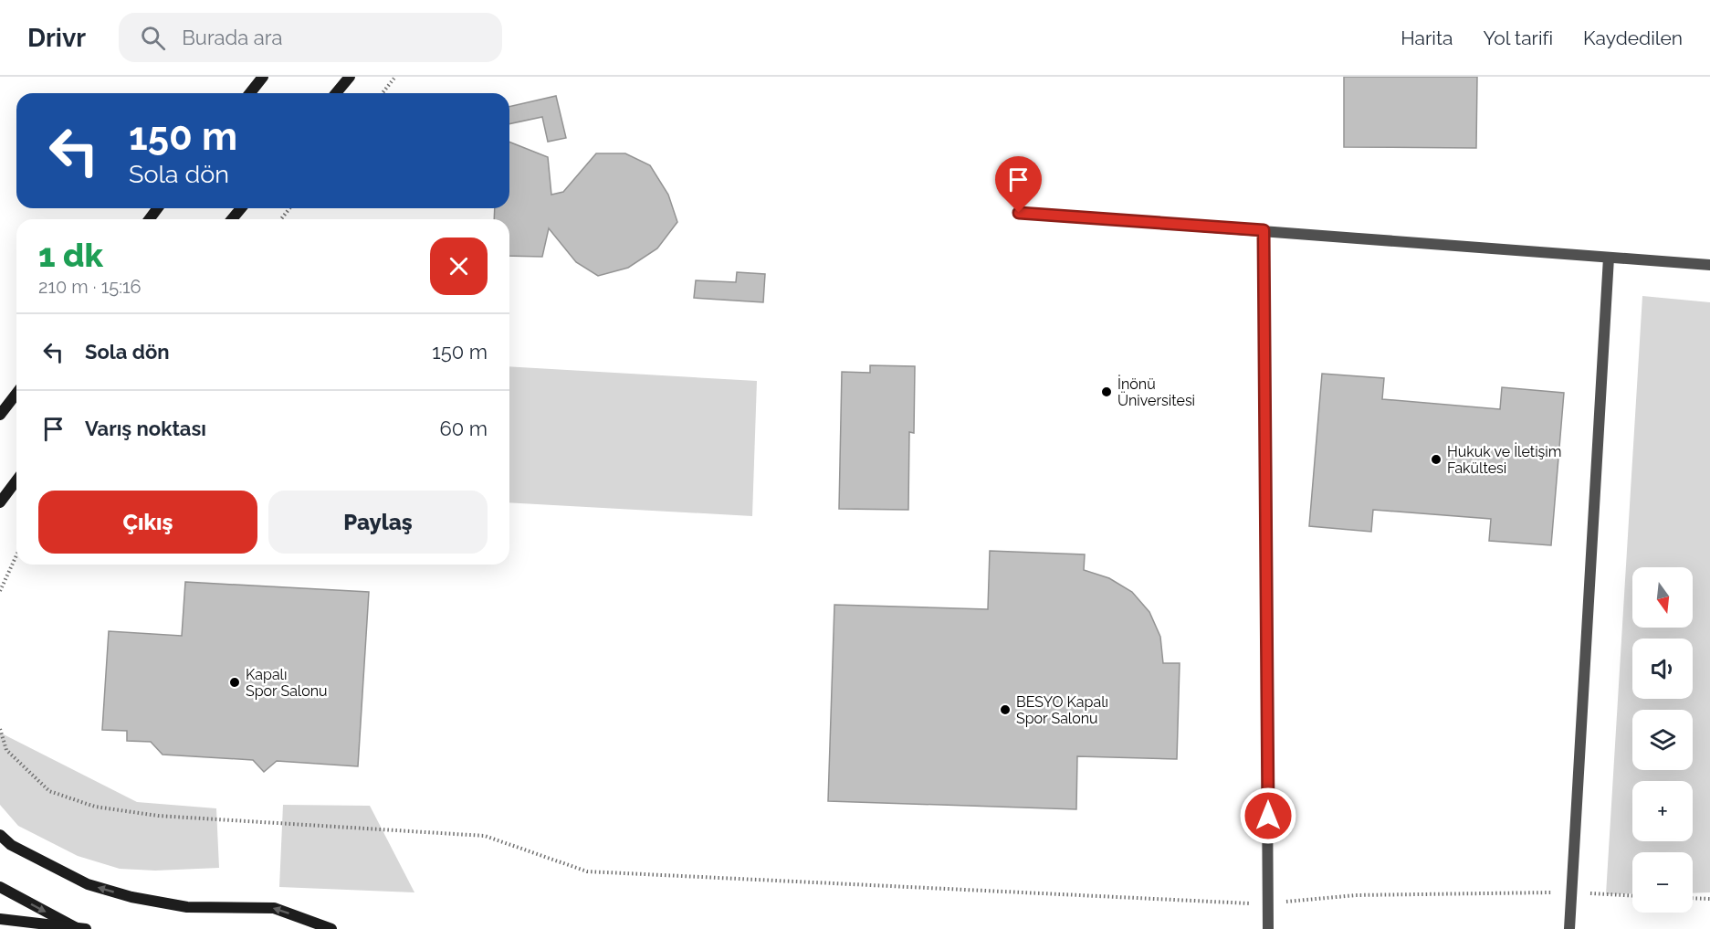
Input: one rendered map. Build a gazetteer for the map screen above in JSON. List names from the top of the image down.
{
  "places": [
    "İnönü Üniversitesi",
    "Hukuk ve İletişim Fakültesi",
    "Kapalı Spor Salonu",
    "BESYO Kapalı Spor Salonu"
  ],
  "north": "bottom",
  "page": {
    "header": "Drivr",
    "search": "Burada ara",
    "nav": ["Harita", "Yol tarifi", "Kaydedilen"],
    "turn": ["150 m", "Sola dön"],
    "heading": ["1 dk", "210 m · 15:16"],
    "list": [
      {
        "name": "Sola dön",
        "value": "150 m"
      },
      {
        "name": "Varış noktası",
        "value": "60 m"
      }
    ],
    "buttons": ["Çıkış", "Paylaş"],
    "map_buttons": ["+", "−"]
  }
}
